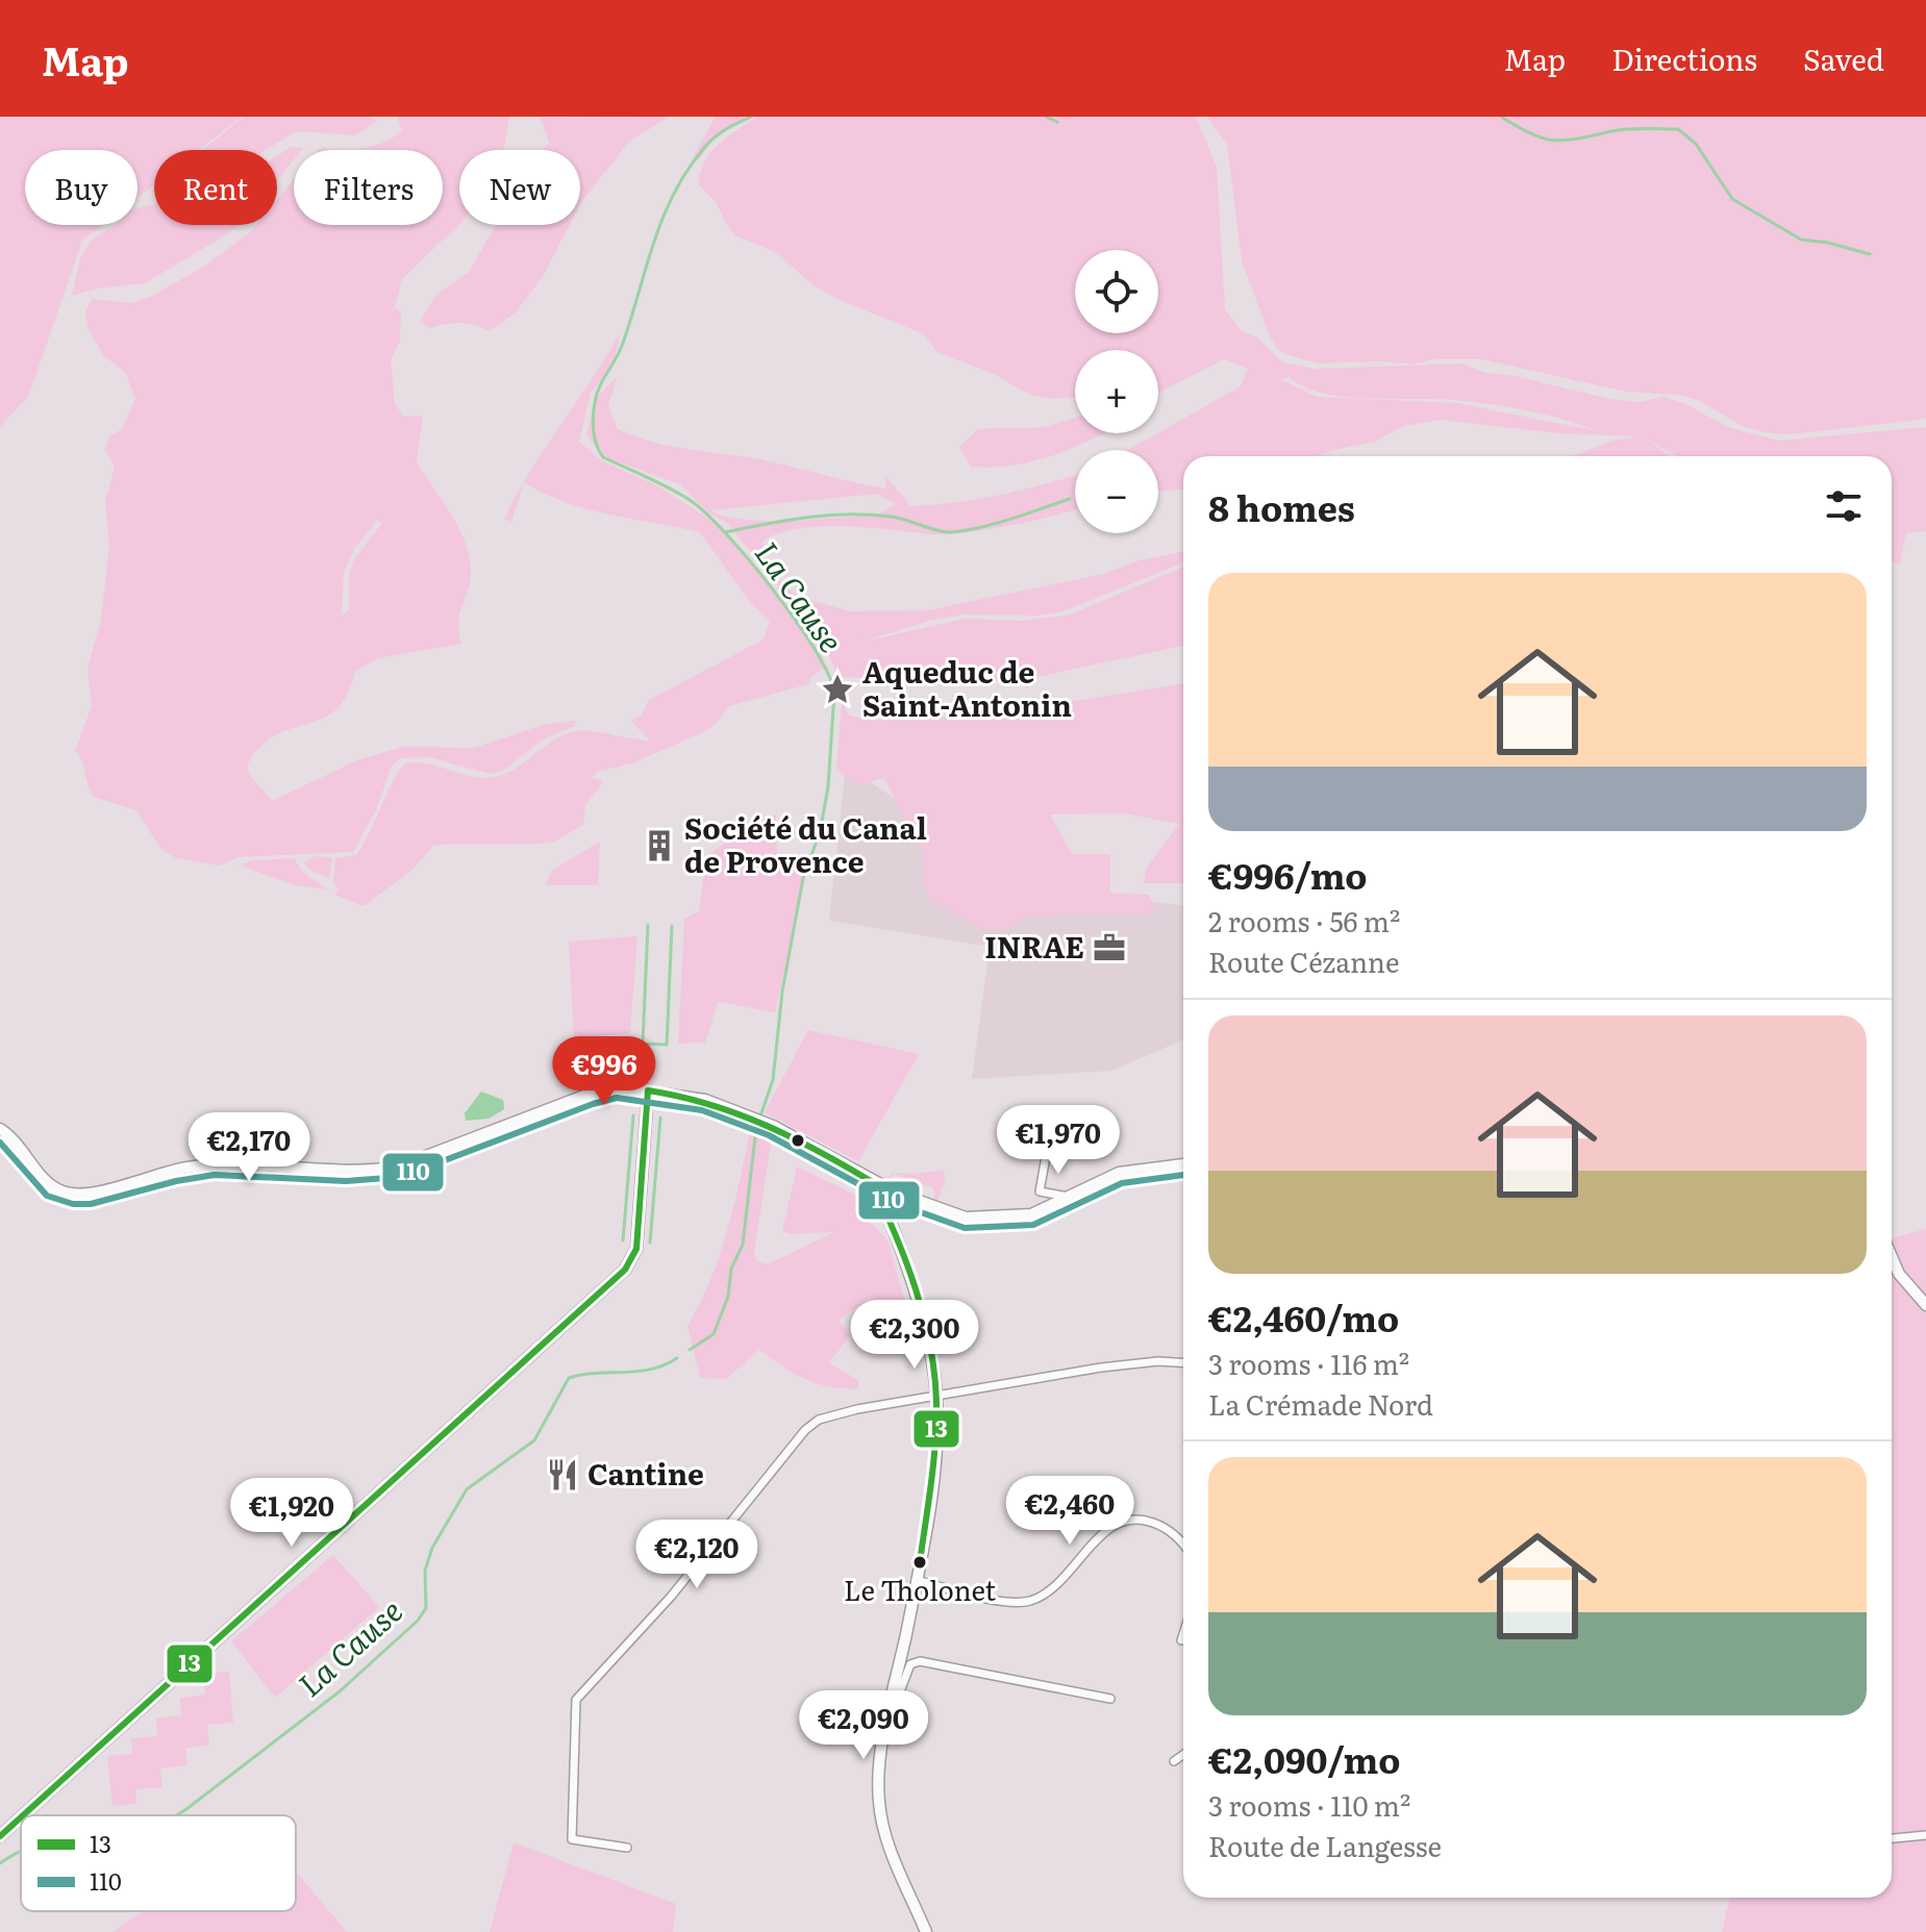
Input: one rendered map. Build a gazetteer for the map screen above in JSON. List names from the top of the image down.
{
  "water": ["La Cause"],
  "places": {
    "place": ["Aqueduc de Saint-Antonin"],
    "building": ["Société du Canal de Provence"],
    "office": ["INRAE"],
    "restaurant": ["Cantine"],
    "other": ["Le Tholonet"]
  },
  "lines": ["transit line 13", "transit line 110"],
  "legend": ["13", "110"],
  "page": {
    "header": "Map",
    "nav": ["Map", "Directions", "Saved"],
    "chip": [
      "Buy",
      "Rent",
      "Filters",
      "New"
    ],
    "map_buttons": ["+", "−"],
    "heading": "8 homes",
    "list": [
      {
        "name": "€996/mo",
        "note": "2 rooms · 56 m² · Route Cézanne"
      },
      {
        "name": "€2,460/mo",
        "note": "3 rooms · 116 m² · La Crémade Nord"
      },
      {
        "name": "€2,090/mo",
        "note": "3 rooms · 110 m² · Route de Langesse"
      }
    ],
    "price": [
      "€996",
      "€1,970",
      "€2,170",
      "€2,300",
      "€2,460",
      "€1,920",
      "€2,120",
      "€2,090"
    ]
  }
}
